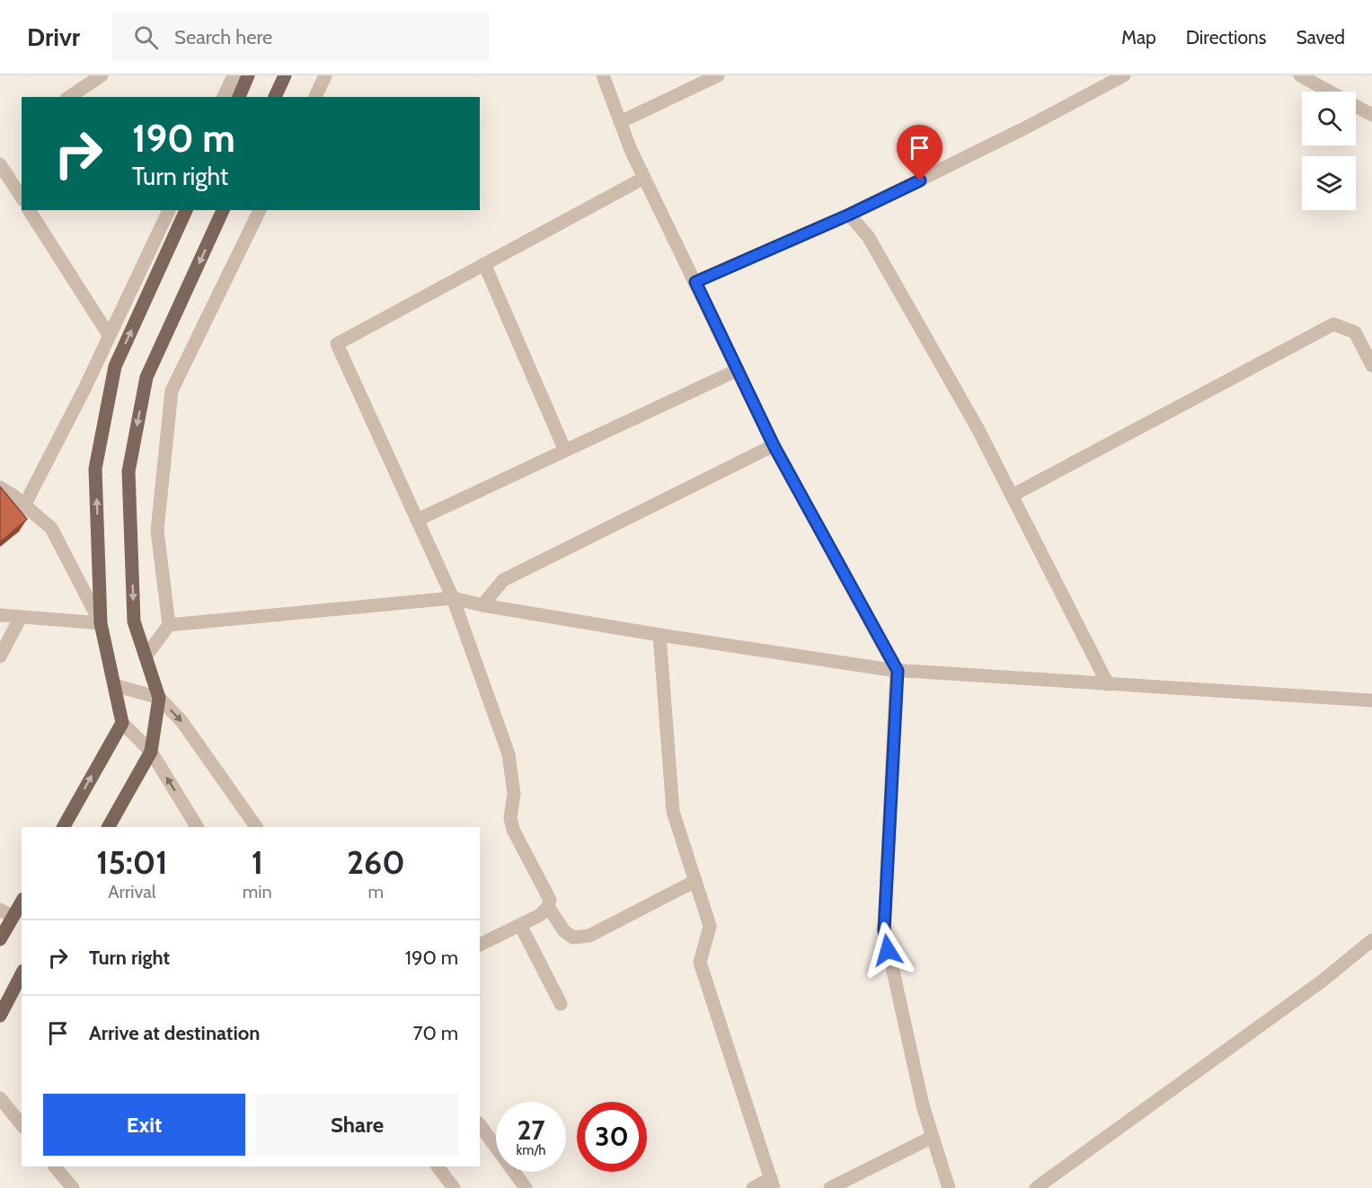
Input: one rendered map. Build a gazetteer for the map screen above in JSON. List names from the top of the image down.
{
  "page": {
    "header": "Drivr",
    "search": "Search here",
    "nav": ["Map", "Directions", "Saved"],
    "turn": ["190 m", "Turn right"],
    "eta": [
      "15:01",
      "Arrival",
      "1",
      "min",
      "260",
      "m"
    ],
    "list": [
      {
        "name": "Turn right",
        "value": "190 m"
      },
      {
        "name": "Arrive at destination",
        "value": "70 m"
      }
    ],
    "buttons": ["Exit", "Share"],
    "speed": "27 km/h",
    "limit": "30"
  }
}
